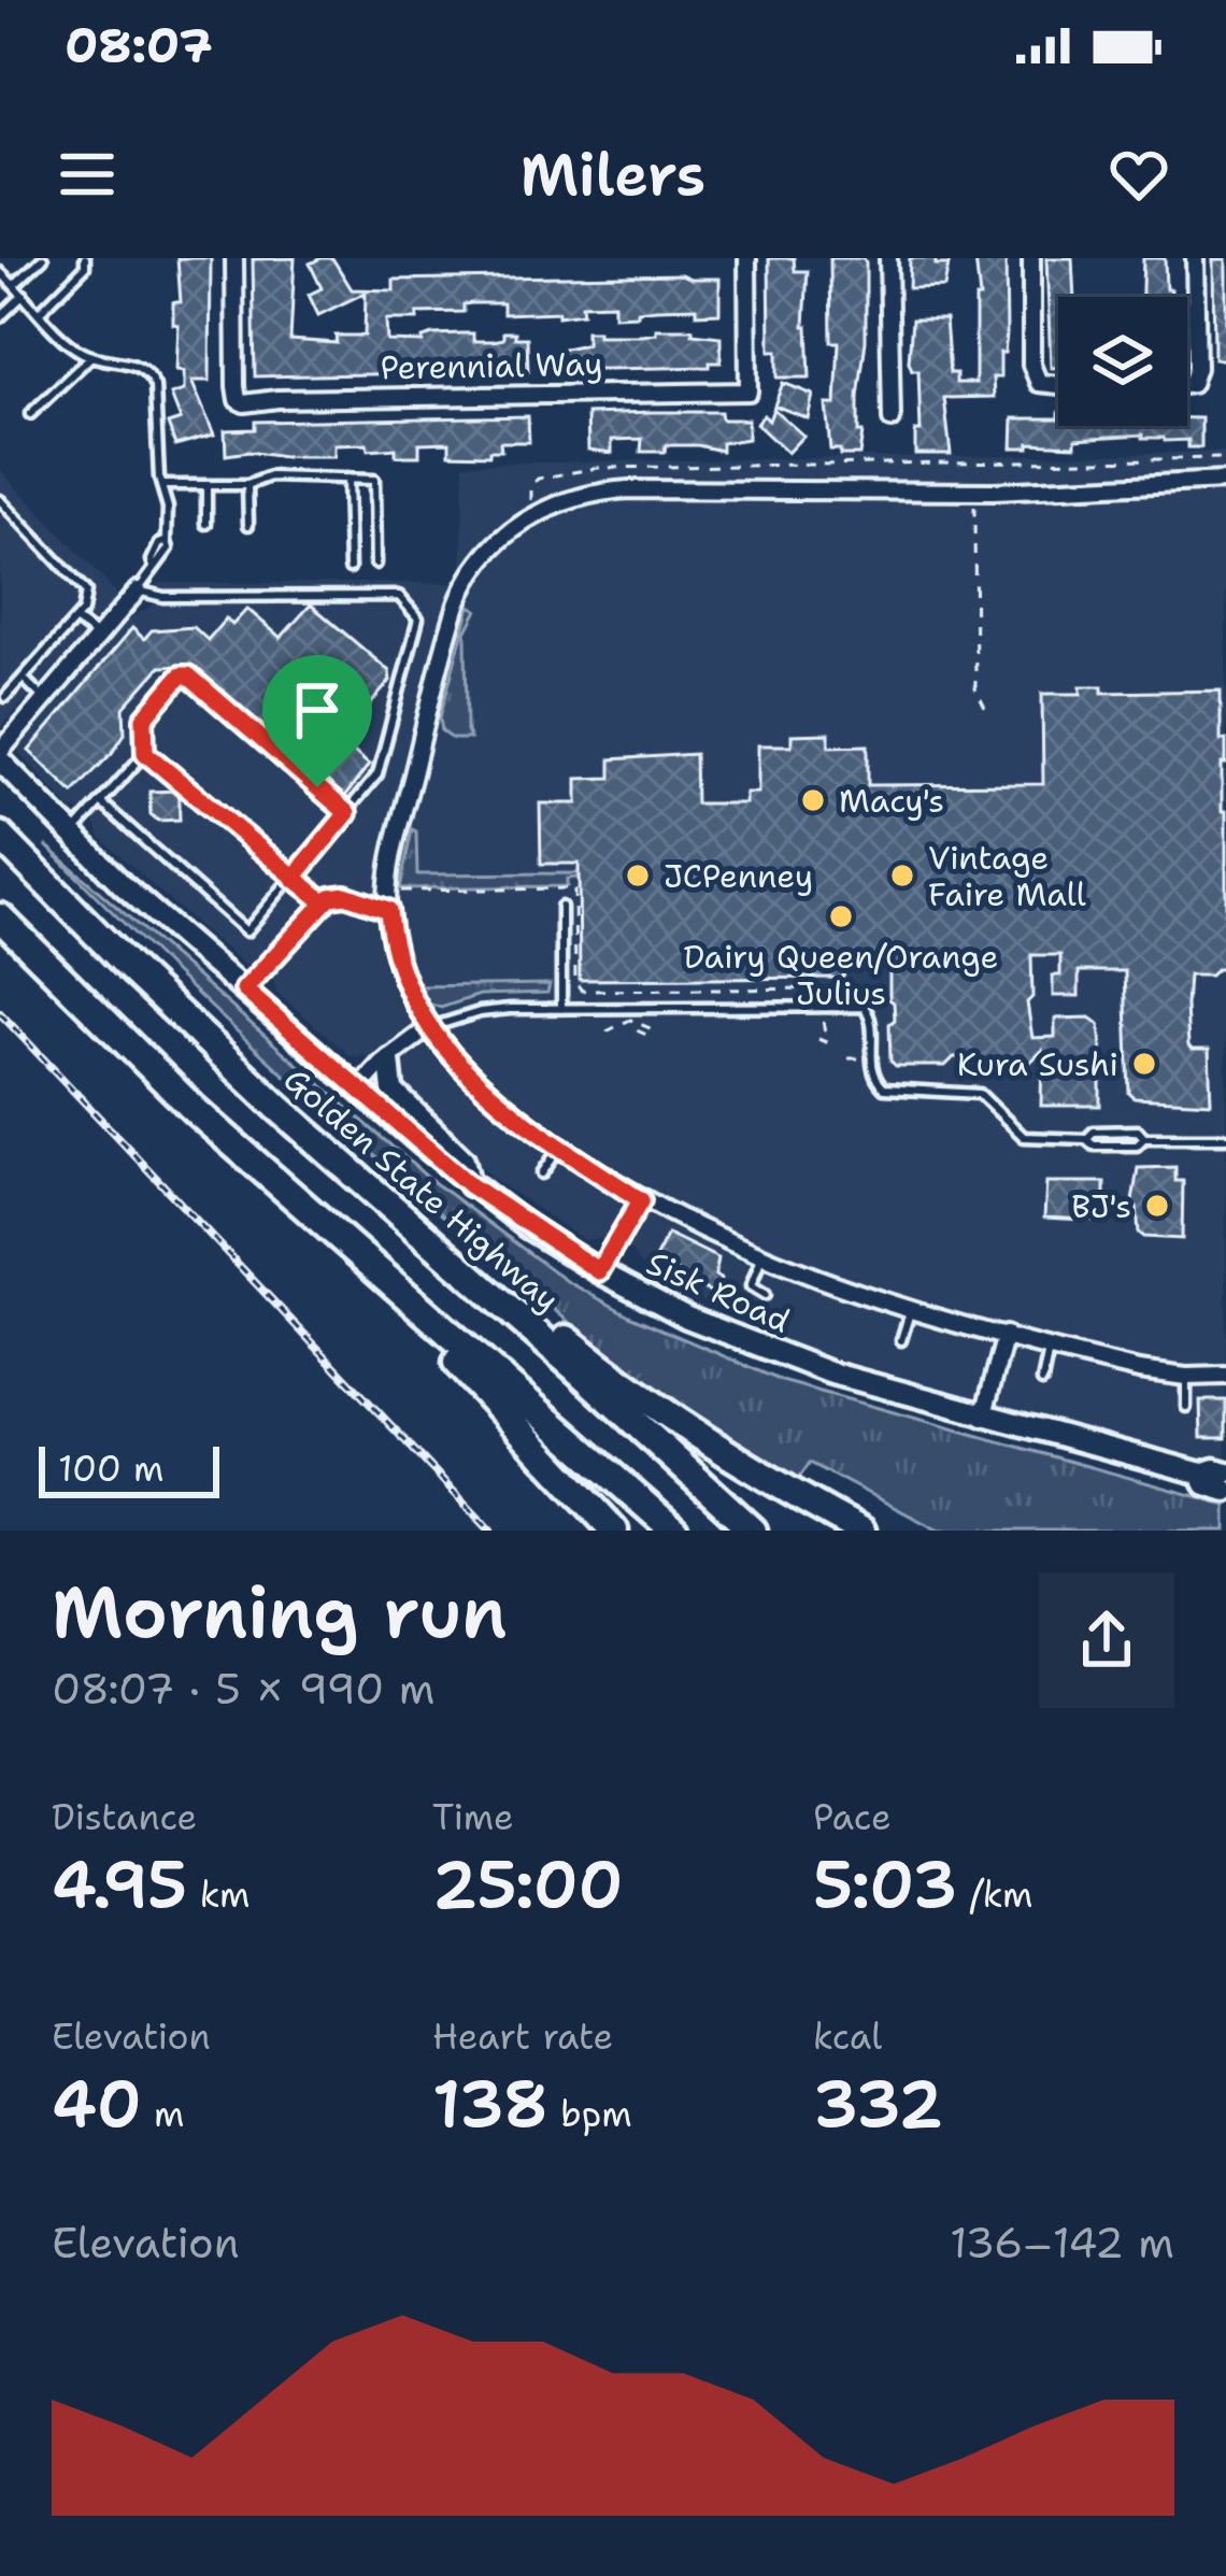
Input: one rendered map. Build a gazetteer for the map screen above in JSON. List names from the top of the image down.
{
  "streets": {
    "highway": ["Golden State Highway"],
    "main road": ["Sisk Road"],
    "street": ["Perennial Way"]
  },
  "places": [
    "Macy's",
    "JCPenney",
    "Vintage Faire Mall",
    "Dairy Queen/Orange Julius",
    "Kura Sushi",
    "BJ's"
  ],
  "scale_bar": "100 m",
  "page": {
    "status": "08:07",
    "header": "Milers",
    "scale": "100 m",
    "heading": ["Morning run", "08:07 · 5 × 990 m"],
    "stats": [
      ["Distance", "4.95 km"],
      ["Time", "25:00"],
      ["Pace", "5:03 /km"],
      ["Elevation", "40 m"],
      ["Heart rate", "138 bpm"],
      ["kcal", "332"]
    ],
    "chart": ["Elevation", "136–142 m"]
  }
}
